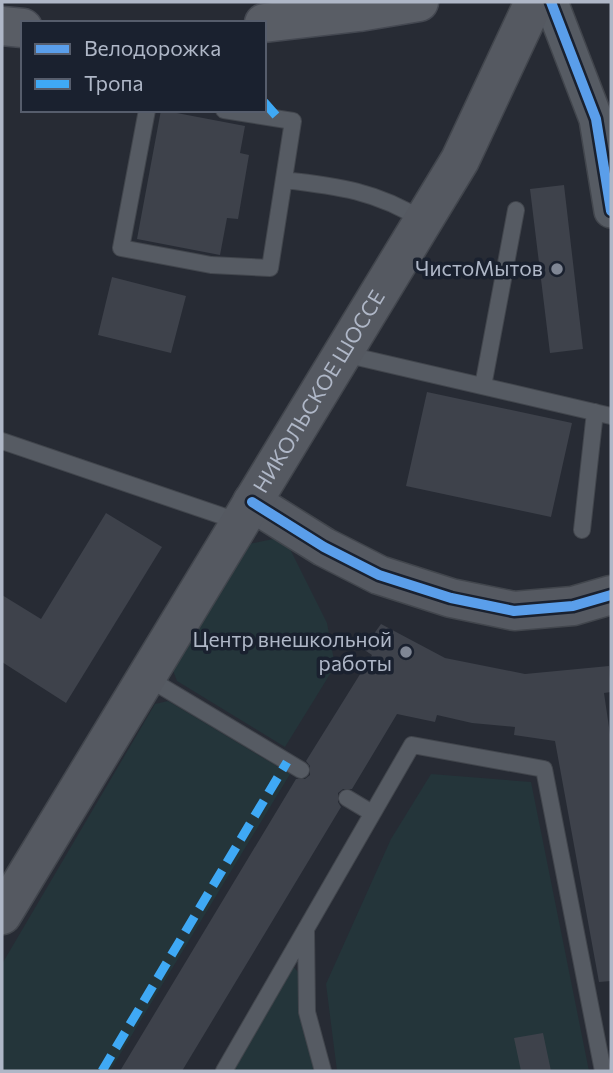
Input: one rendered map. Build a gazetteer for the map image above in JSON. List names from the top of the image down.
{
  "streets": {
    "main road": ["НИКОЛЬСКОЕ ШОССЕ"]
  },
  "places": ["ЧистоМытов", "Центр внешкольной работы"],
  "legend": ["Велодорожка", "Тропа"]
}
